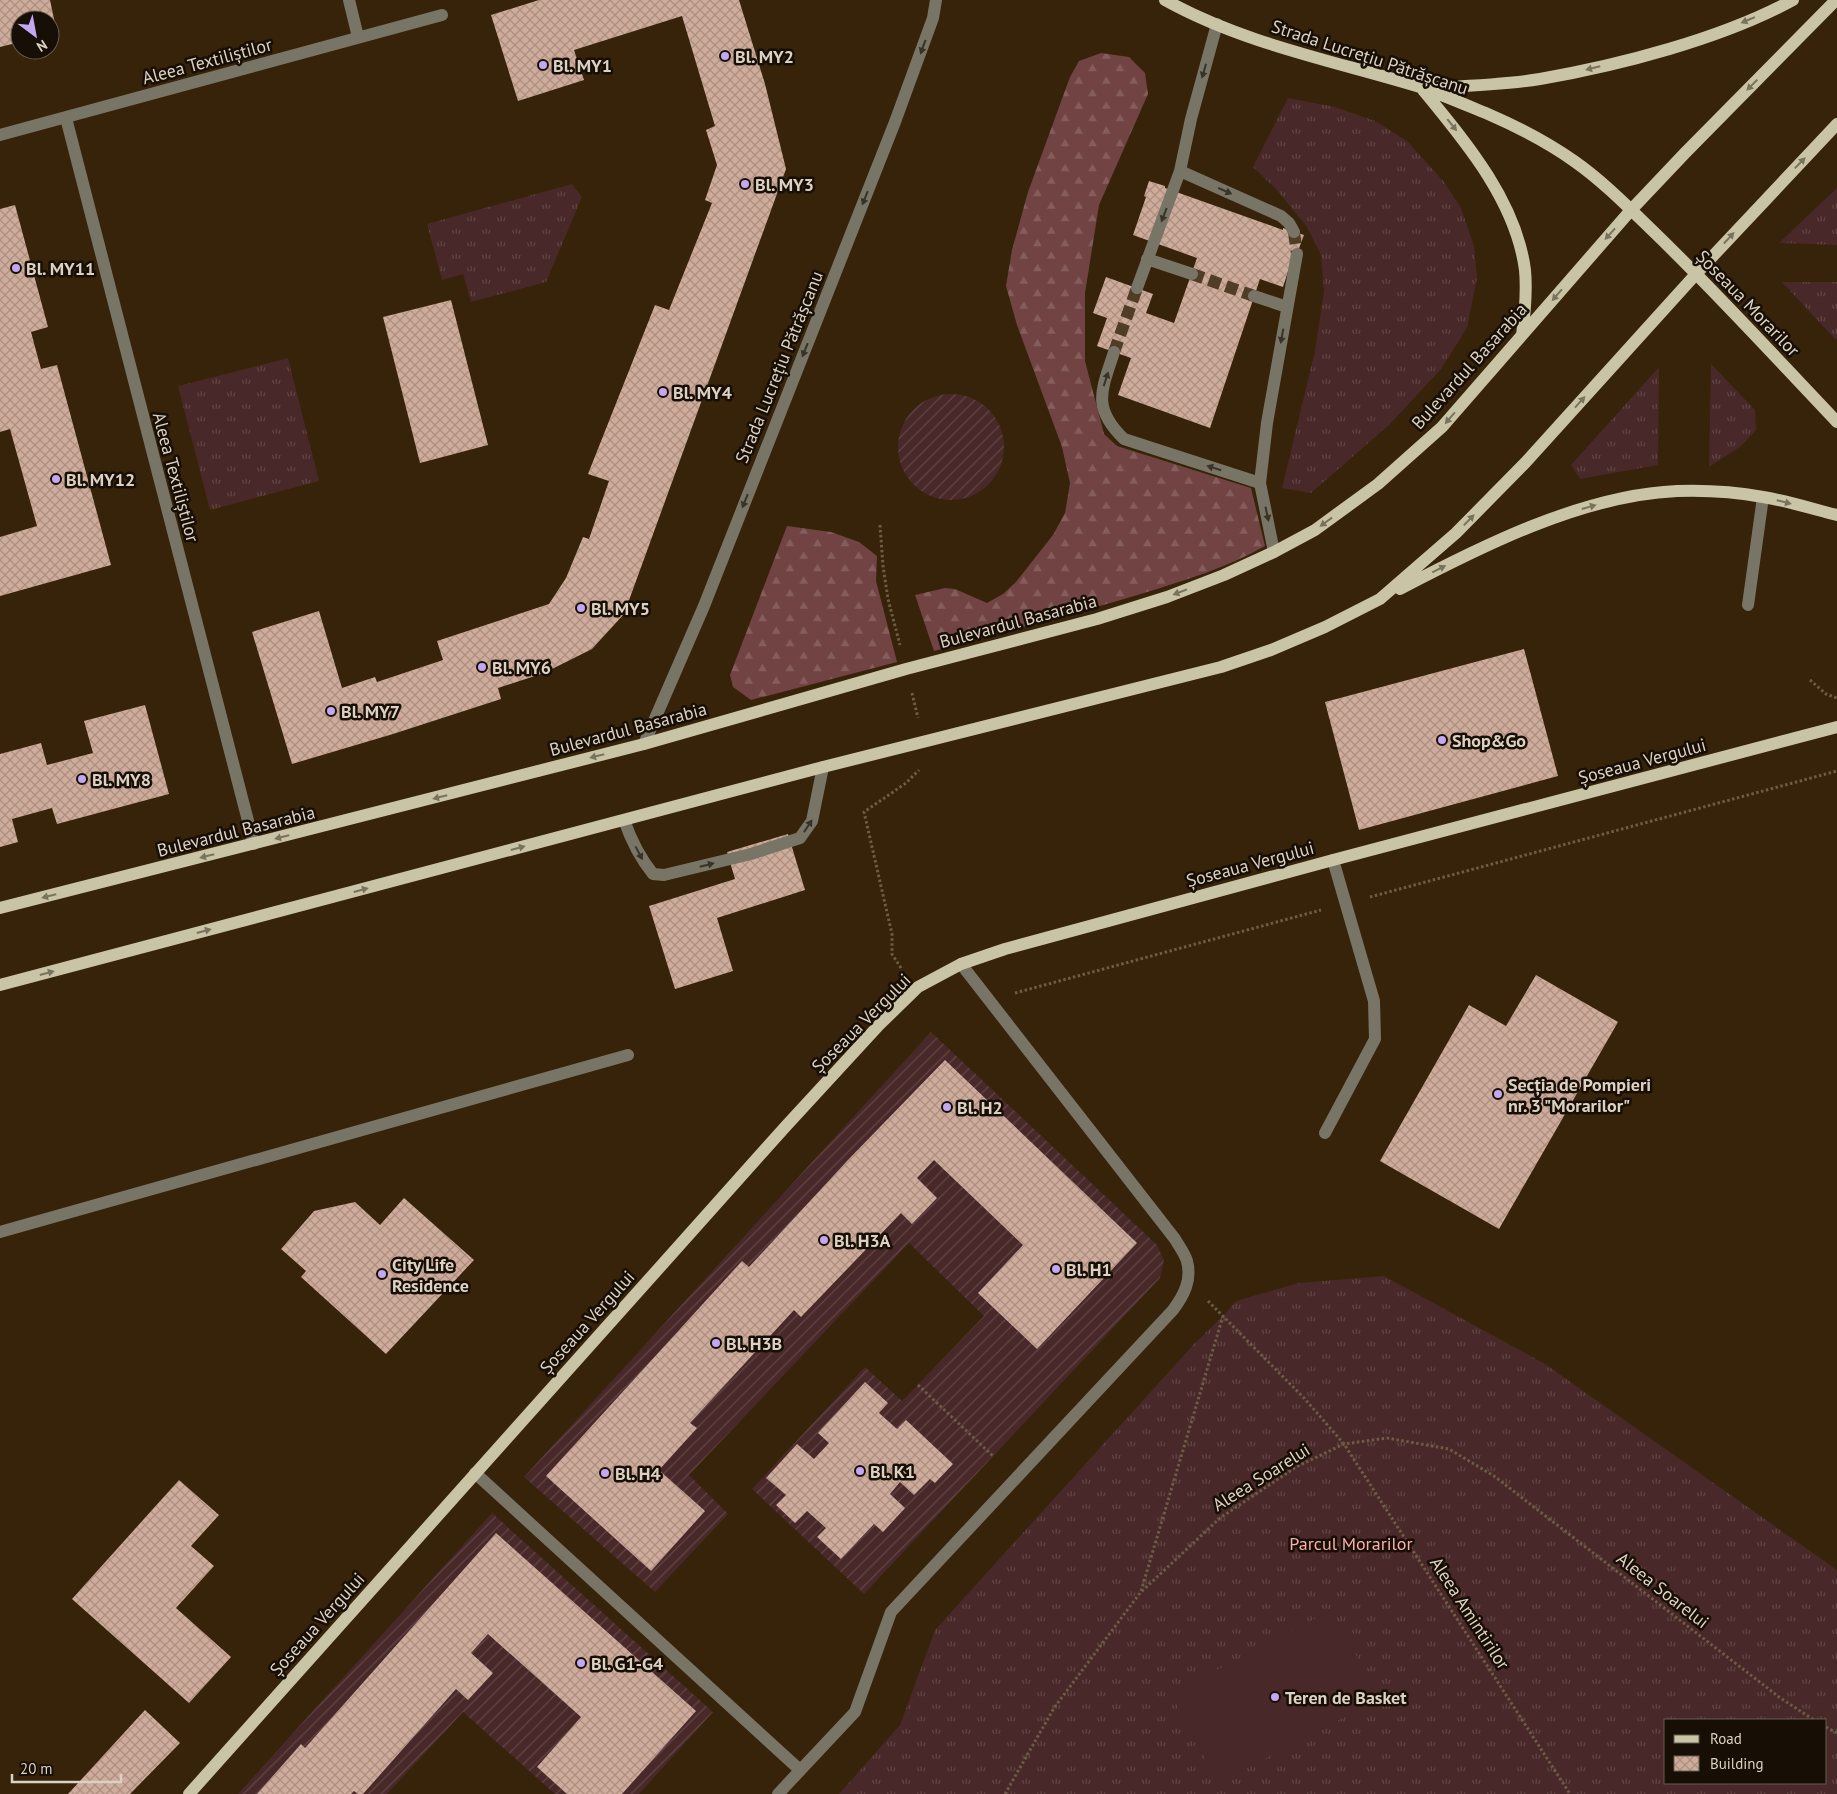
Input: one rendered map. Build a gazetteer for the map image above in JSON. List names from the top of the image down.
{
  "streets": {
    "main road": [
      "Strada Lucrețiu Pătrășcanu",
      "Șoseaua Morarilor",
      "Bulevardul Basarabia",
      "Șoseaua Vergului"
    ],
    "street": ["Aleea Textiliștilor"],
    "path": ["Aleea Soarelui", "Aleea Amintirilor"]
  },
  "crossings": [
    ["Strada Lucrețiu Pătrășcanu", "Șoseaua Morarilor"],
    ["Strada Lucrețiu Pătrășcanu", "Bulevardul Basarabia"],
    ["Aleea Textiliștilor", "Bulevardul Basarabia"],
    ["Șoseaua Morarilor", "Bulevardul Basarabia"],
    ["Aleea Soarelui", "Aleea Amintirilor"]
  ],
  "one_way": ["Strada Lucrețiu Pătrășcanu"],
  "parks": ["Parcul Morarilor"],
  "places": [
    "Bl. MY2",
    "Bl. MY1",
    "Bl. MY3",
    "Bl. MY11",
    "Bl. MY4",
    "Bl. MY12",
    "Bl. MY5",
    "Bl. MY6",
    "Bl. MY7",
    "Shop&Go",
    "Bl. MY8",
    "Secția de Pompieri nr. 3 \"Morarilor\"",
    "Bl. H2",
    "Bl. H3A",
    "Bl. H1",
    "City Life Residence",
    "Bl. H3B",
    "Bl. K1",
    "Bl. H4",
    "Bl. G1-G4",
    "Teren de Basket"
  ],
  "legend": ["Road", "Building"],
  "scale_bar": "20 m",
  "north": "bottom right"
}
